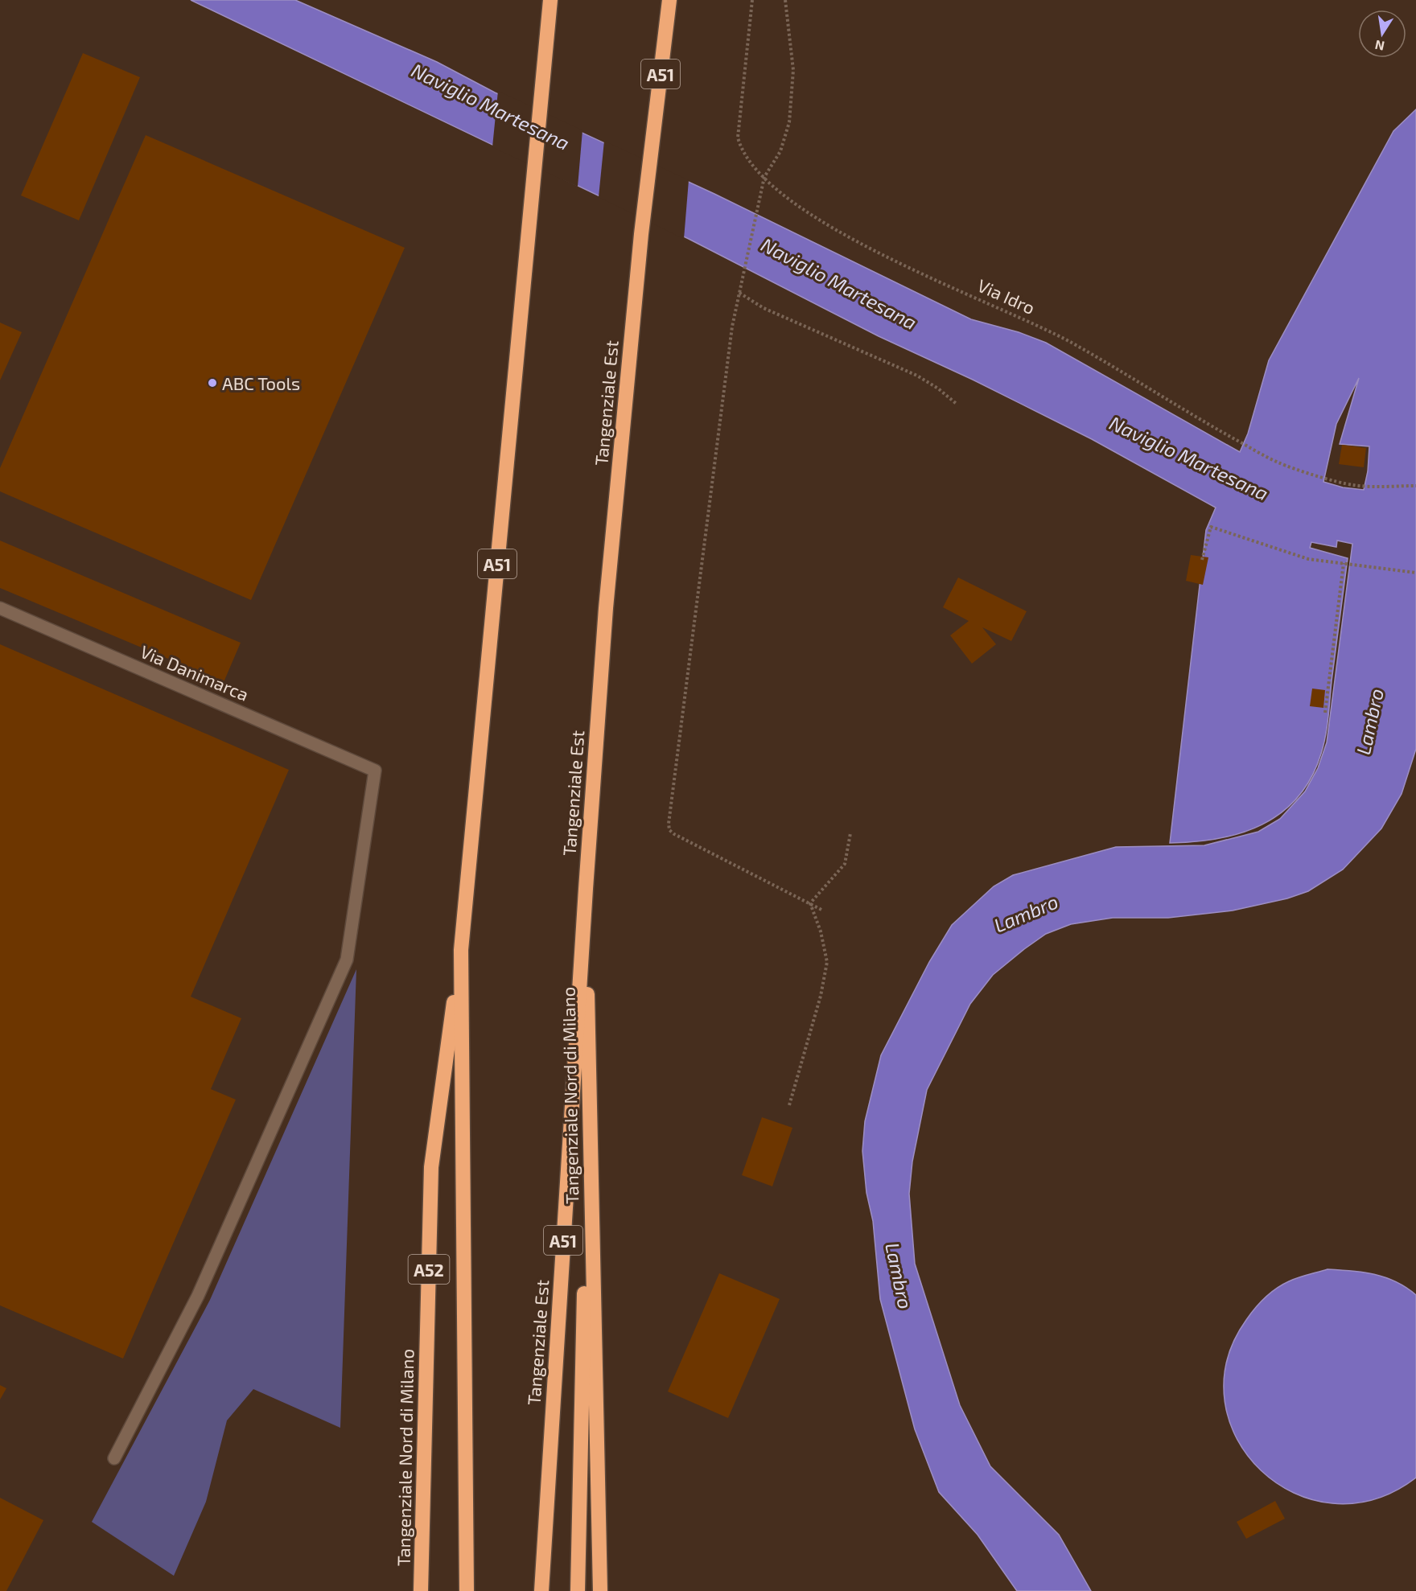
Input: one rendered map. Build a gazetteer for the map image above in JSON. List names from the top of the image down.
{
  "streets": {
    "highway": [
      "A51",
      "Tangenziale Est",
      "Tangenziale Nord di Milano",
      "A52"
    ],
    "lane": ["Via Danimarca"],
    "path": ["Via Idro"]
  },
  "crossings": [
    ["A51", "Tangenziale Nord di Milano"],
    ["Tangenziale Est", "Tangenziale Nord di Milano"]
  ],
  "water": ["Naviglio Martesana", "Lambro"],
  "places": ["ABC Tools"],
  "north": "bottom"
}
